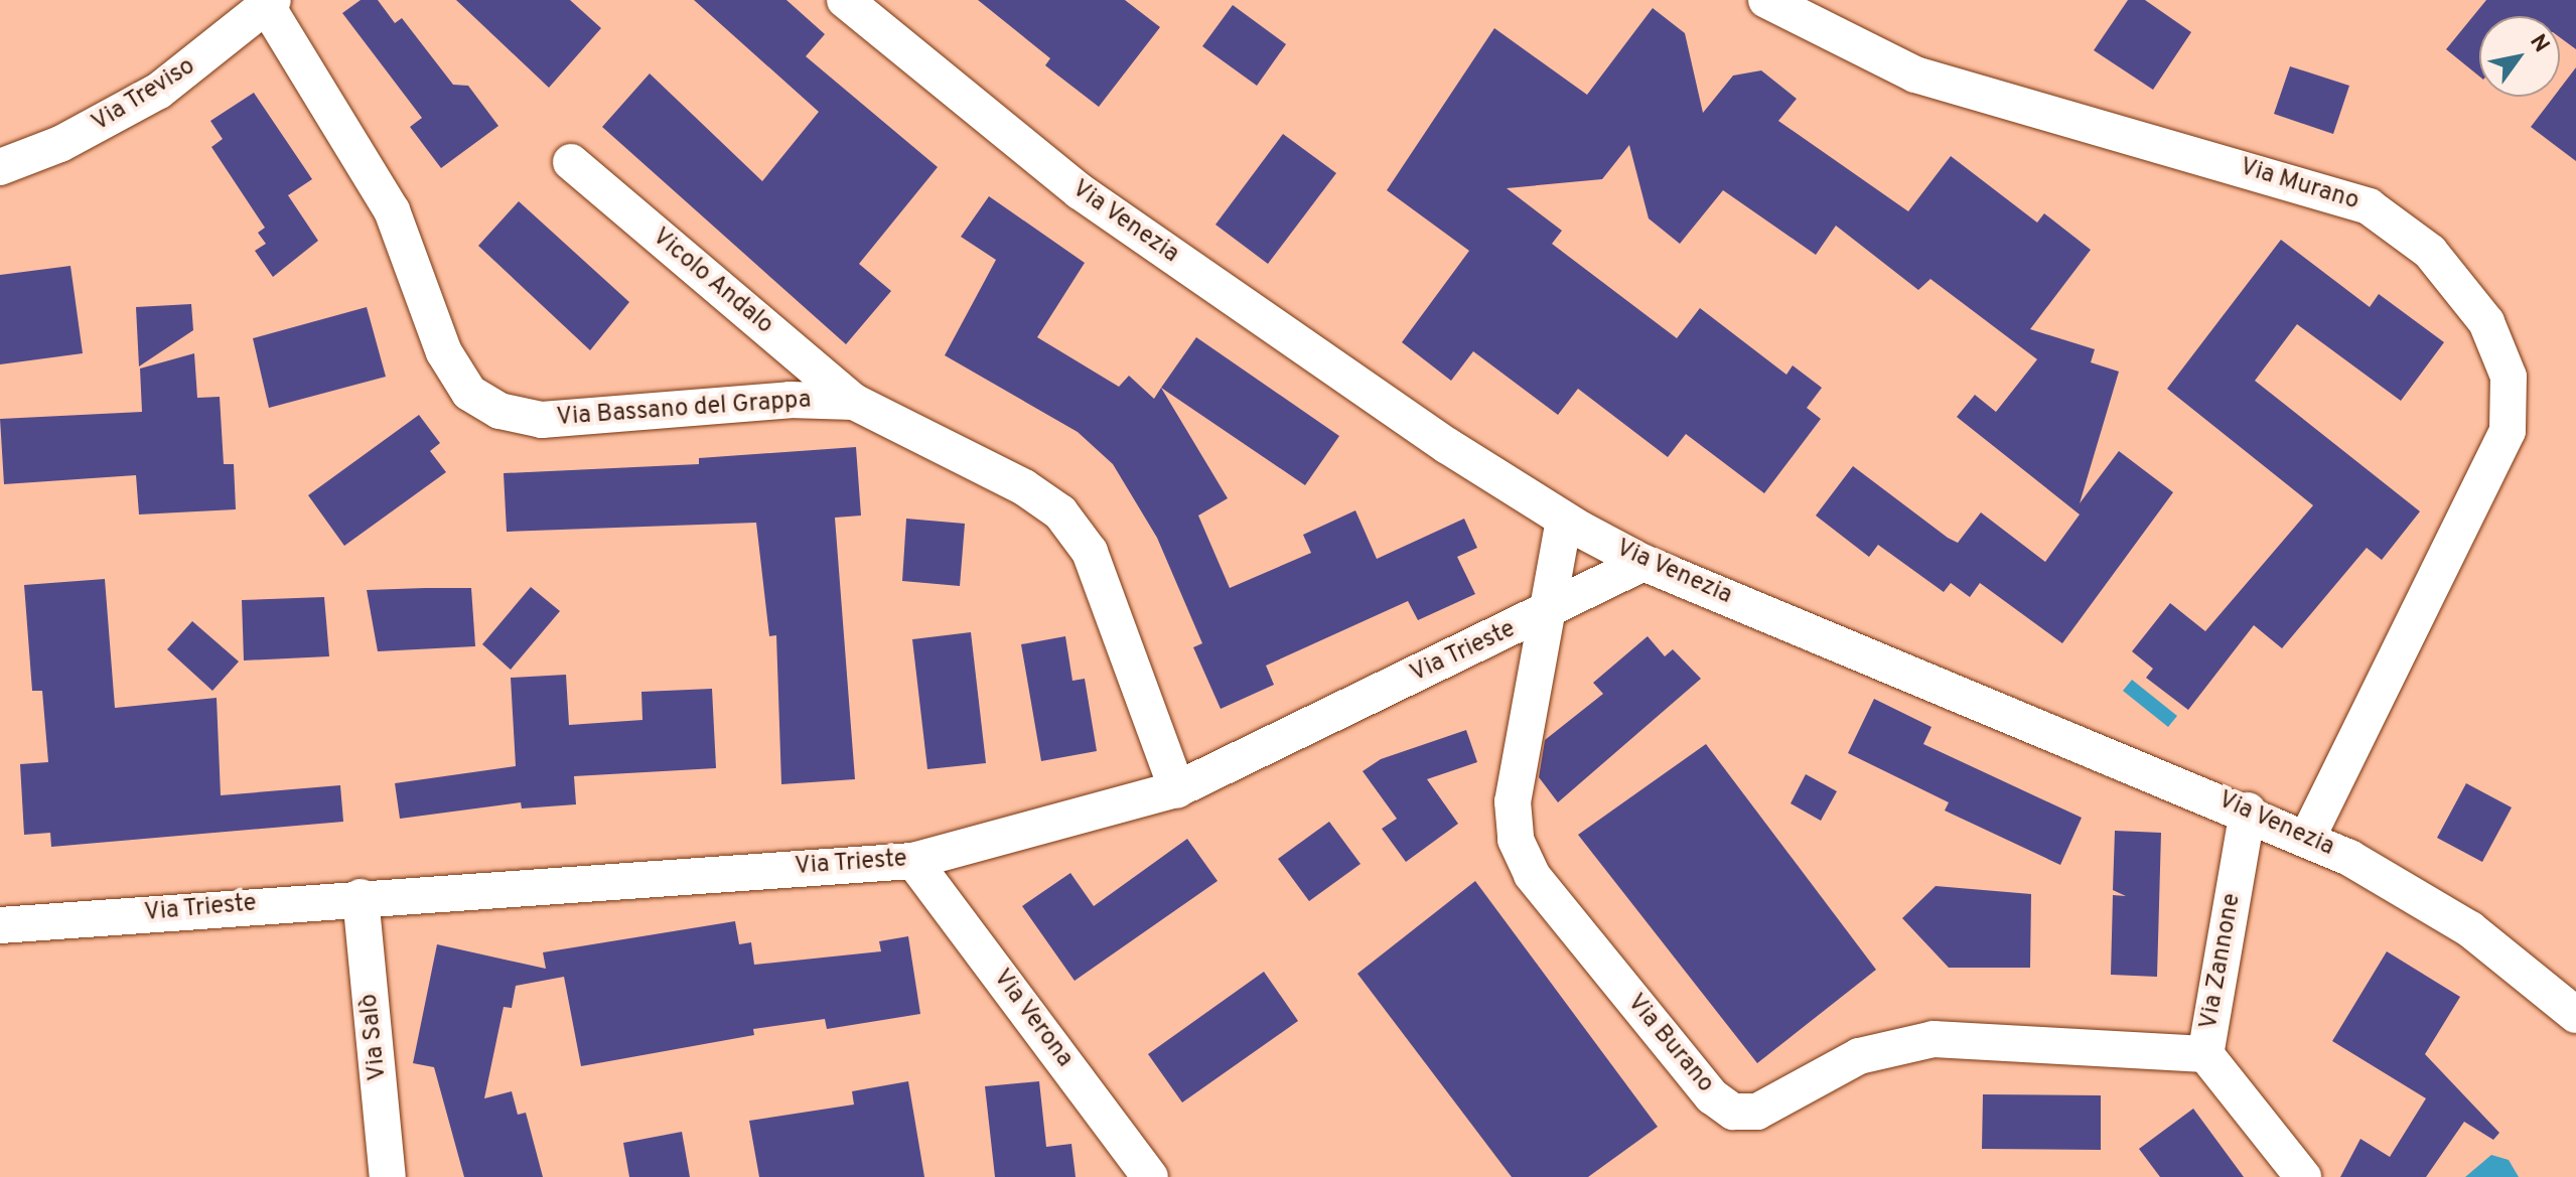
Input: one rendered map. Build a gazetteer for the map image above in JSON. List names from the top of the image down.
{
  "streets": {
    "street": [
      "Via Treviso",
      "Via Murano",
      "Via Venezia",
      "Vicolo Andalo",
      "Via Bassano del Grappa",
      "Via Trieste",
      "Via Zannone",
      "Via Verona",
      "Via Salò",
      "Via Burano"
    ]
  },
  "crossings": [
    ["Via Treviso", "Via Bassano del Grappa"],
    ["Via Murano", "Via Venezia"],
    ["Via Venezia", "Via Trieste"],
    ["Via Venezia", "Via Zannone"],
    ["Via Venezia", "Via Burano"],
    ["Vicolo Andalo", "Via Bassano del Grappa"],
    ["Via Bassano del Grappa", "Via Trieste"],
    ["Via Trieste", "Via Verona"],
    ["Via Trieste", "Via Salò"],
    ["Via Trieste", "Via Burano"],
    ["Via Zannone", "Via Burano"]
  ],
  "north": "top right"
}
